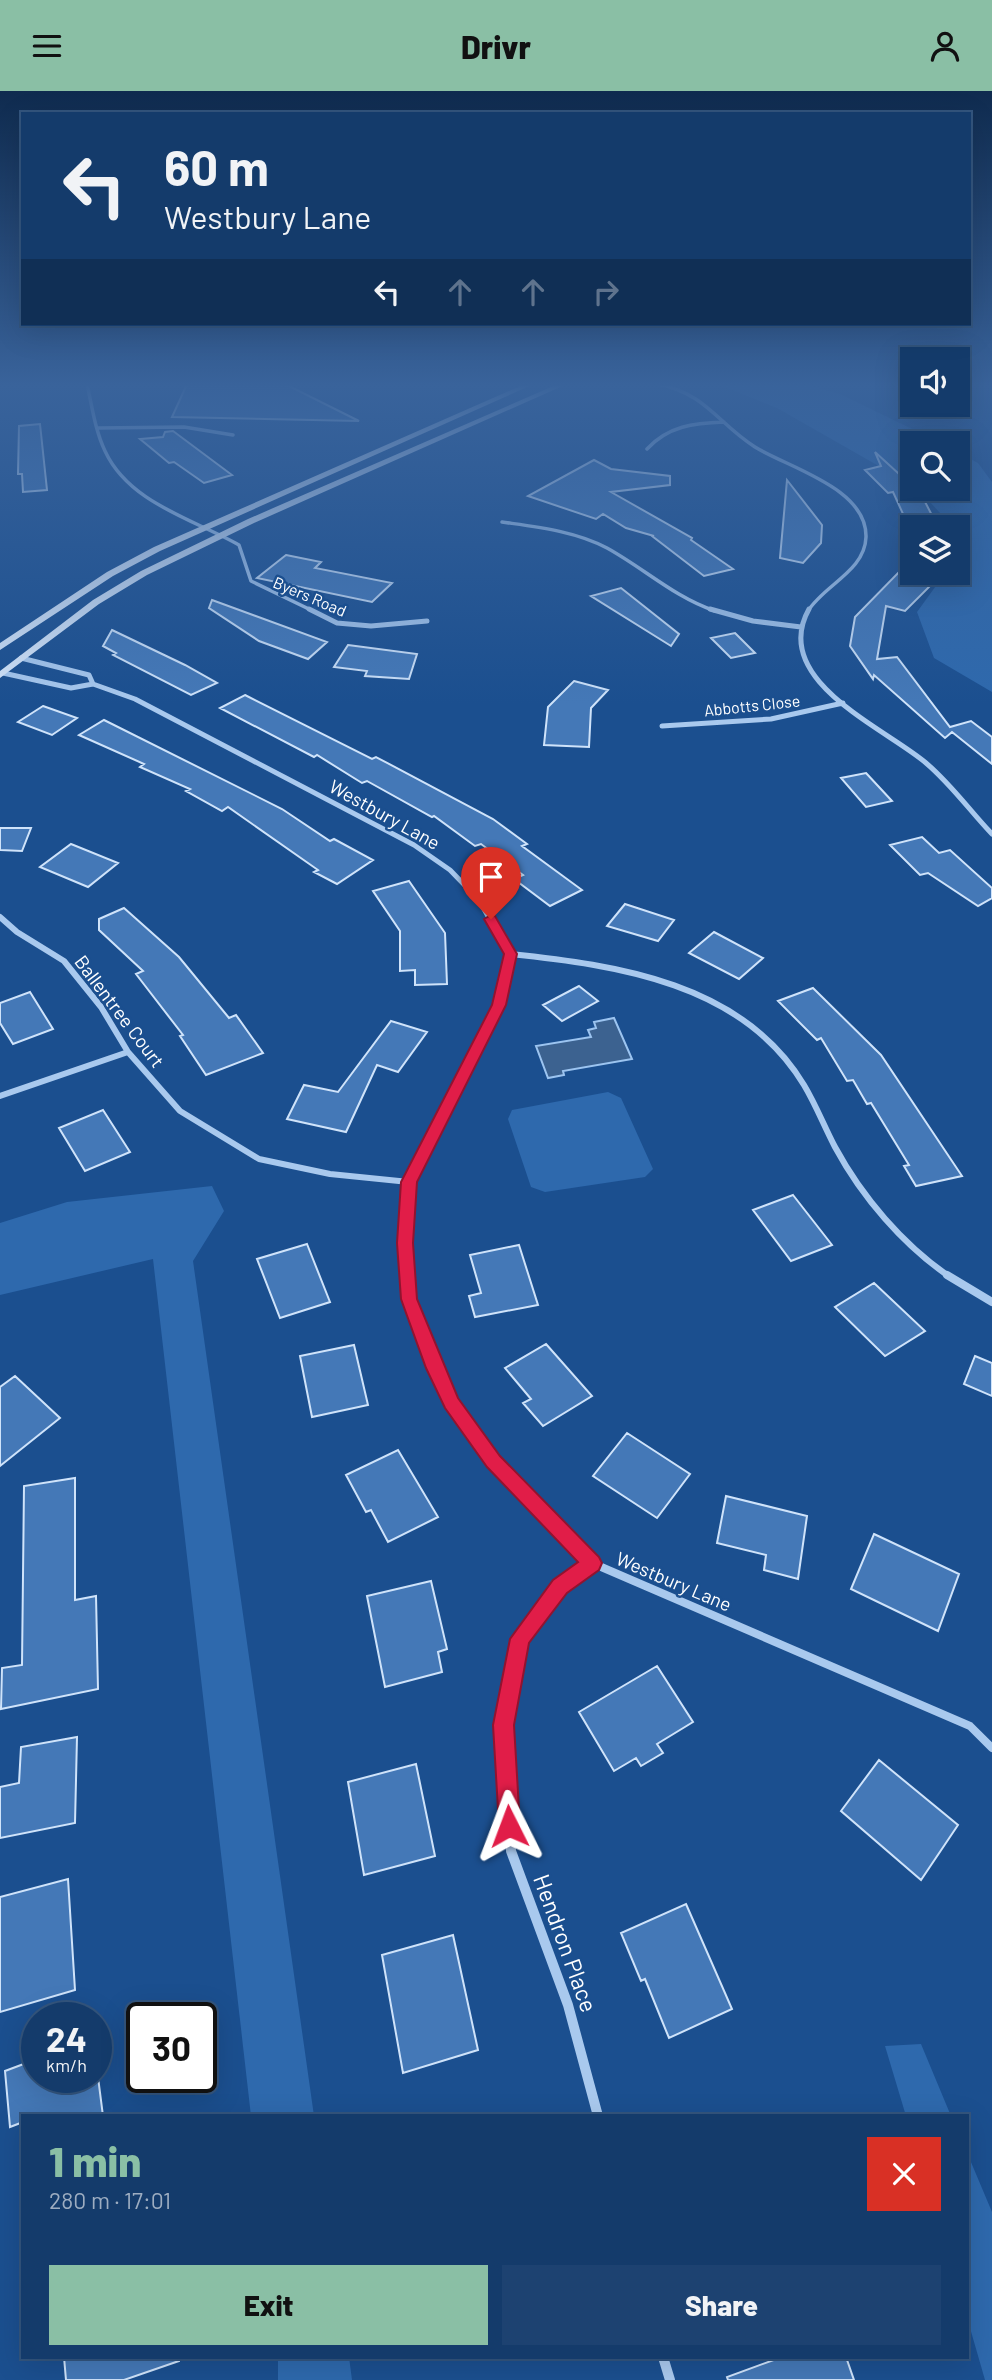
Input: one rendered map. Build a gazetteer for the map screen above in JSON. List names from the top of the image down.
{
  "streets": {
    "street": [
      "Byers Road",
      "Abbotts Close",
      "Westbury Lane",
      "Ballentree Court",
      "Hendron Place"
    ]
  },
  "crossings": [
    ["Westbury Lane", "Ballentree Court"],
    ["Westbury Lane", "Hendron Place"]
  ],
  "page": {
    "header": "Drivr",
    "turn": ["60 m", "Westbury Lane"],
    "speed": "24 km/h",
    "limit": "30",
    "heading": ["1 min", "280 m · 17:01"],
    "buttons": ["Exit", "Share"]
  }
}
